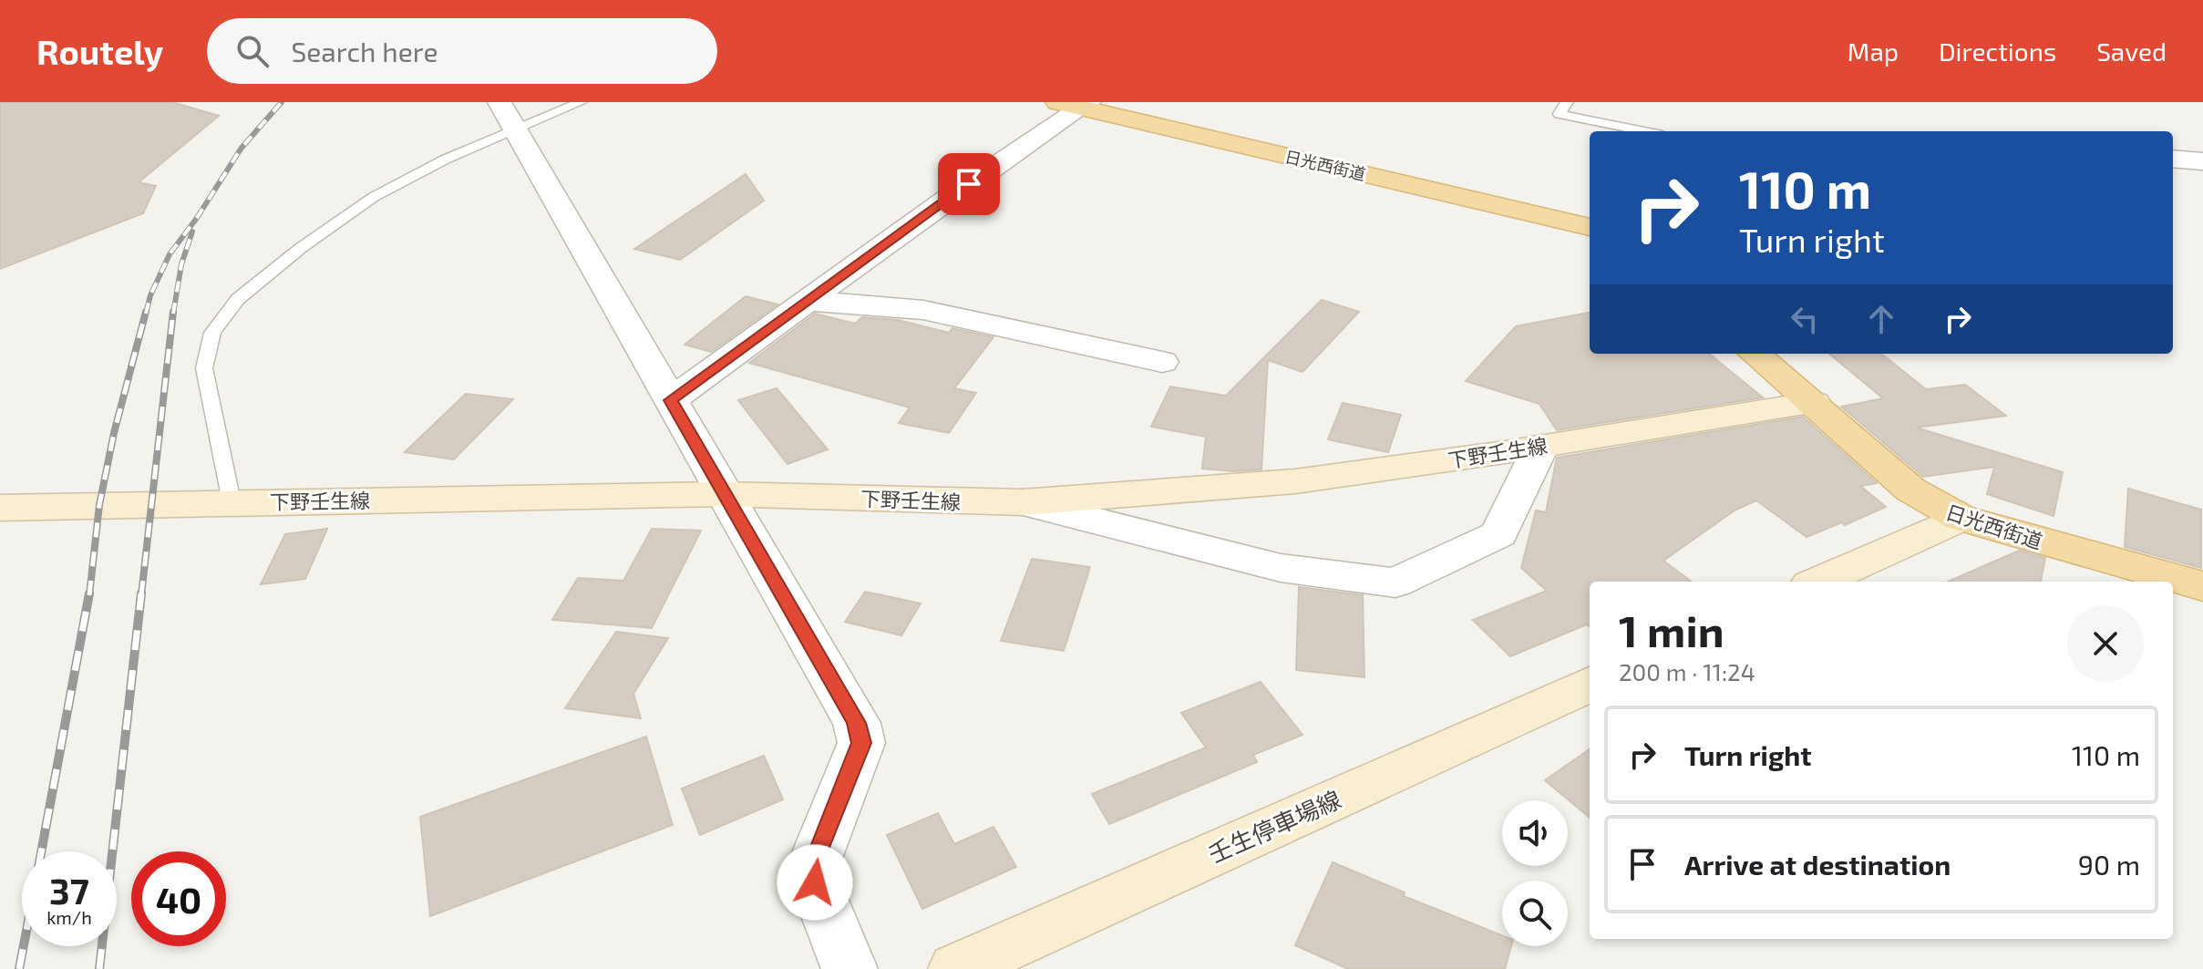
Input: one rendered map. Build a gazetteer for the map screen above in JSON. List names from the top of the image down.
{
  "streets": {
    "main road": ["日光西街道", "下野壬生線", "壬生停車場線"]
  },
  "crossings": [
    ["日光西街道", "下野壬生線"]
  ],
  "page": {
    "header": "Routely",
    "search": "Search here",
    "nav": ["Map", "Directions", "Saved"],
    "turn": ["110 m", "Turn right"],
    "heading": ["1 min", "200 m · 11:24"],
    "list": [
      {
        "name": "Turn right",
        "value": "110 m"
      },
      {
        "name": "Arrive at destination",
        "value": "90 m"
      }
    ],
    "speed": "37 km/h",
    "limit": "40"
  }
}
